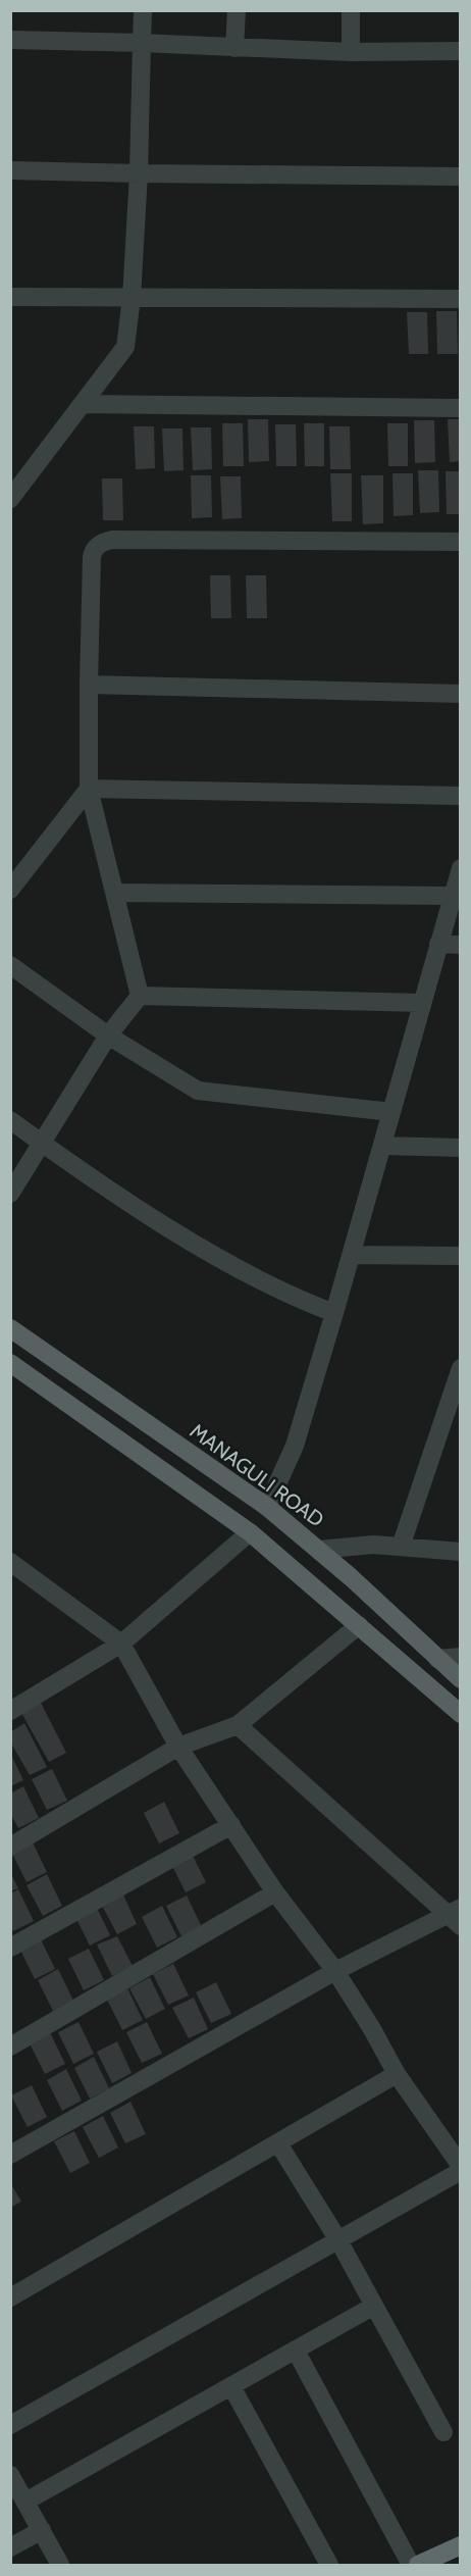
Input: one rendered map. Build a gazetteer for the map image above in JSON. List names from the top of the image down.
{
  "streets": {
    "main road": ["MANAGULI ROAD"]
  }
}
